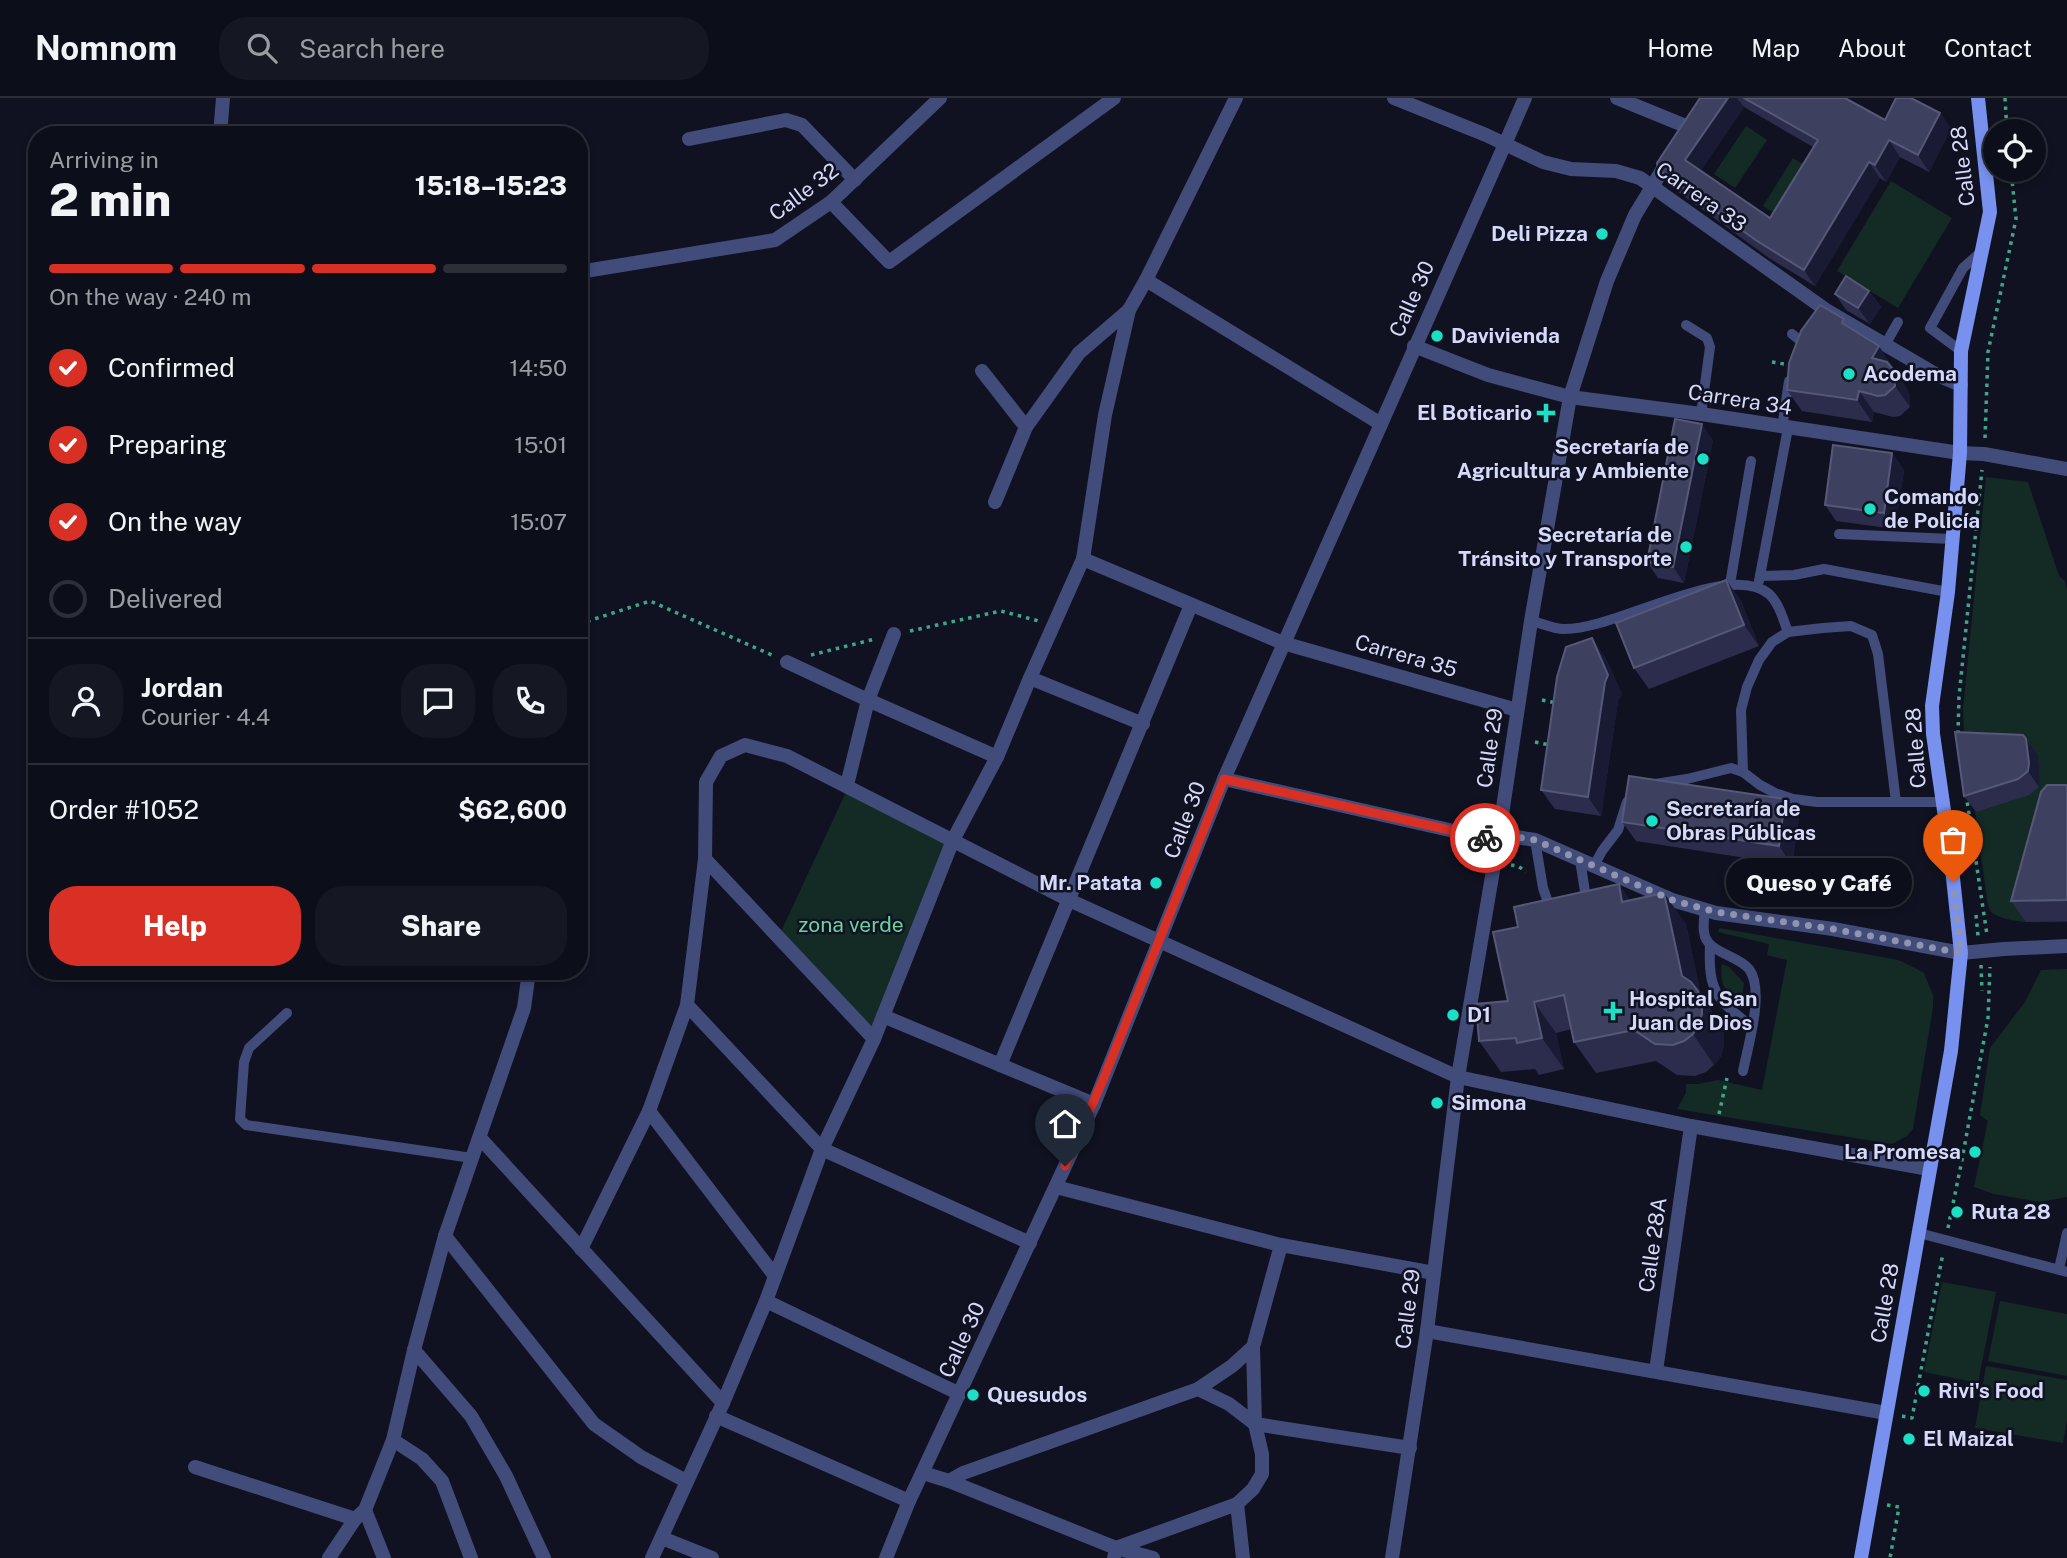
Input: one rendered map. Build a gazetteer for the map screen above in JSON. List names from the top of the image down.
{
  "streets": {
    "main road": ["Calle 28"],
    "street": [
      "Calle 32",
      "Carrera 33",
      "Calle 30",
      "Carrera 34",
      "Carrera 35",
      "Calle 29",
      "Calle 28A"
    ]
  },
  "crossings": [
    ["Calle 28", "Carrera 33"],
    ["Calle 28", "Carrera 34"],
    ["Carrera 33", "Calle 30"],
    ["Carrera 33", "Calle 29"],
    ["Calle 30", "Carrera 34"],
    ["Calle 30", "Carrera 35"],
    ["Carrera 34", "Calle 29"],
    ["Carrera 35", "Calle 29"]
  ],
  "parks": ["zona verde"],
  "places": {
    "other": [
      "Deli Pizza",
      "Davivienda",
      "Acodema",
      "Secretaría de Agricultura y Ambiente",
      "Comando de Policía",
      "Secretaría de Tránsito y Transporte",
      "Secretaría de Obras Públicas",
      "Queso y Café",
      "Mr. Patata",
      "D1",
      "Simona",
      "La Promesa",
      "Ruta 28",
      "Rivi's Food",
      "Quesudos",
      "El Maizal"
    ],
    "health": ["El Boticario", "Hospital San Juan de Dios"]
  },
  "page": {
    "header": "Nomnom",
    "search": "Search here",
    "nav": [
      "Home",
      "Map",
      "About",
      "Contact"
    ],
    "heading": ["2 min", "Arriving in", "15:18–15:23"],
    "panel": [
      "Jordan",
      "Courier · 4.4",
      "Order #1052",
      "$62,600"
    ],
    "bar": "On the way · 240 m",
    "list": [
      ["Confirmed", "14:50"],
      ["Preparing", "15:01"],
      ["On the way", "15:07"],
      "Delivered"
    ],
    "bubble": "Queso y Café",
    "buttons": ["Help", "Share"]
  }
}
